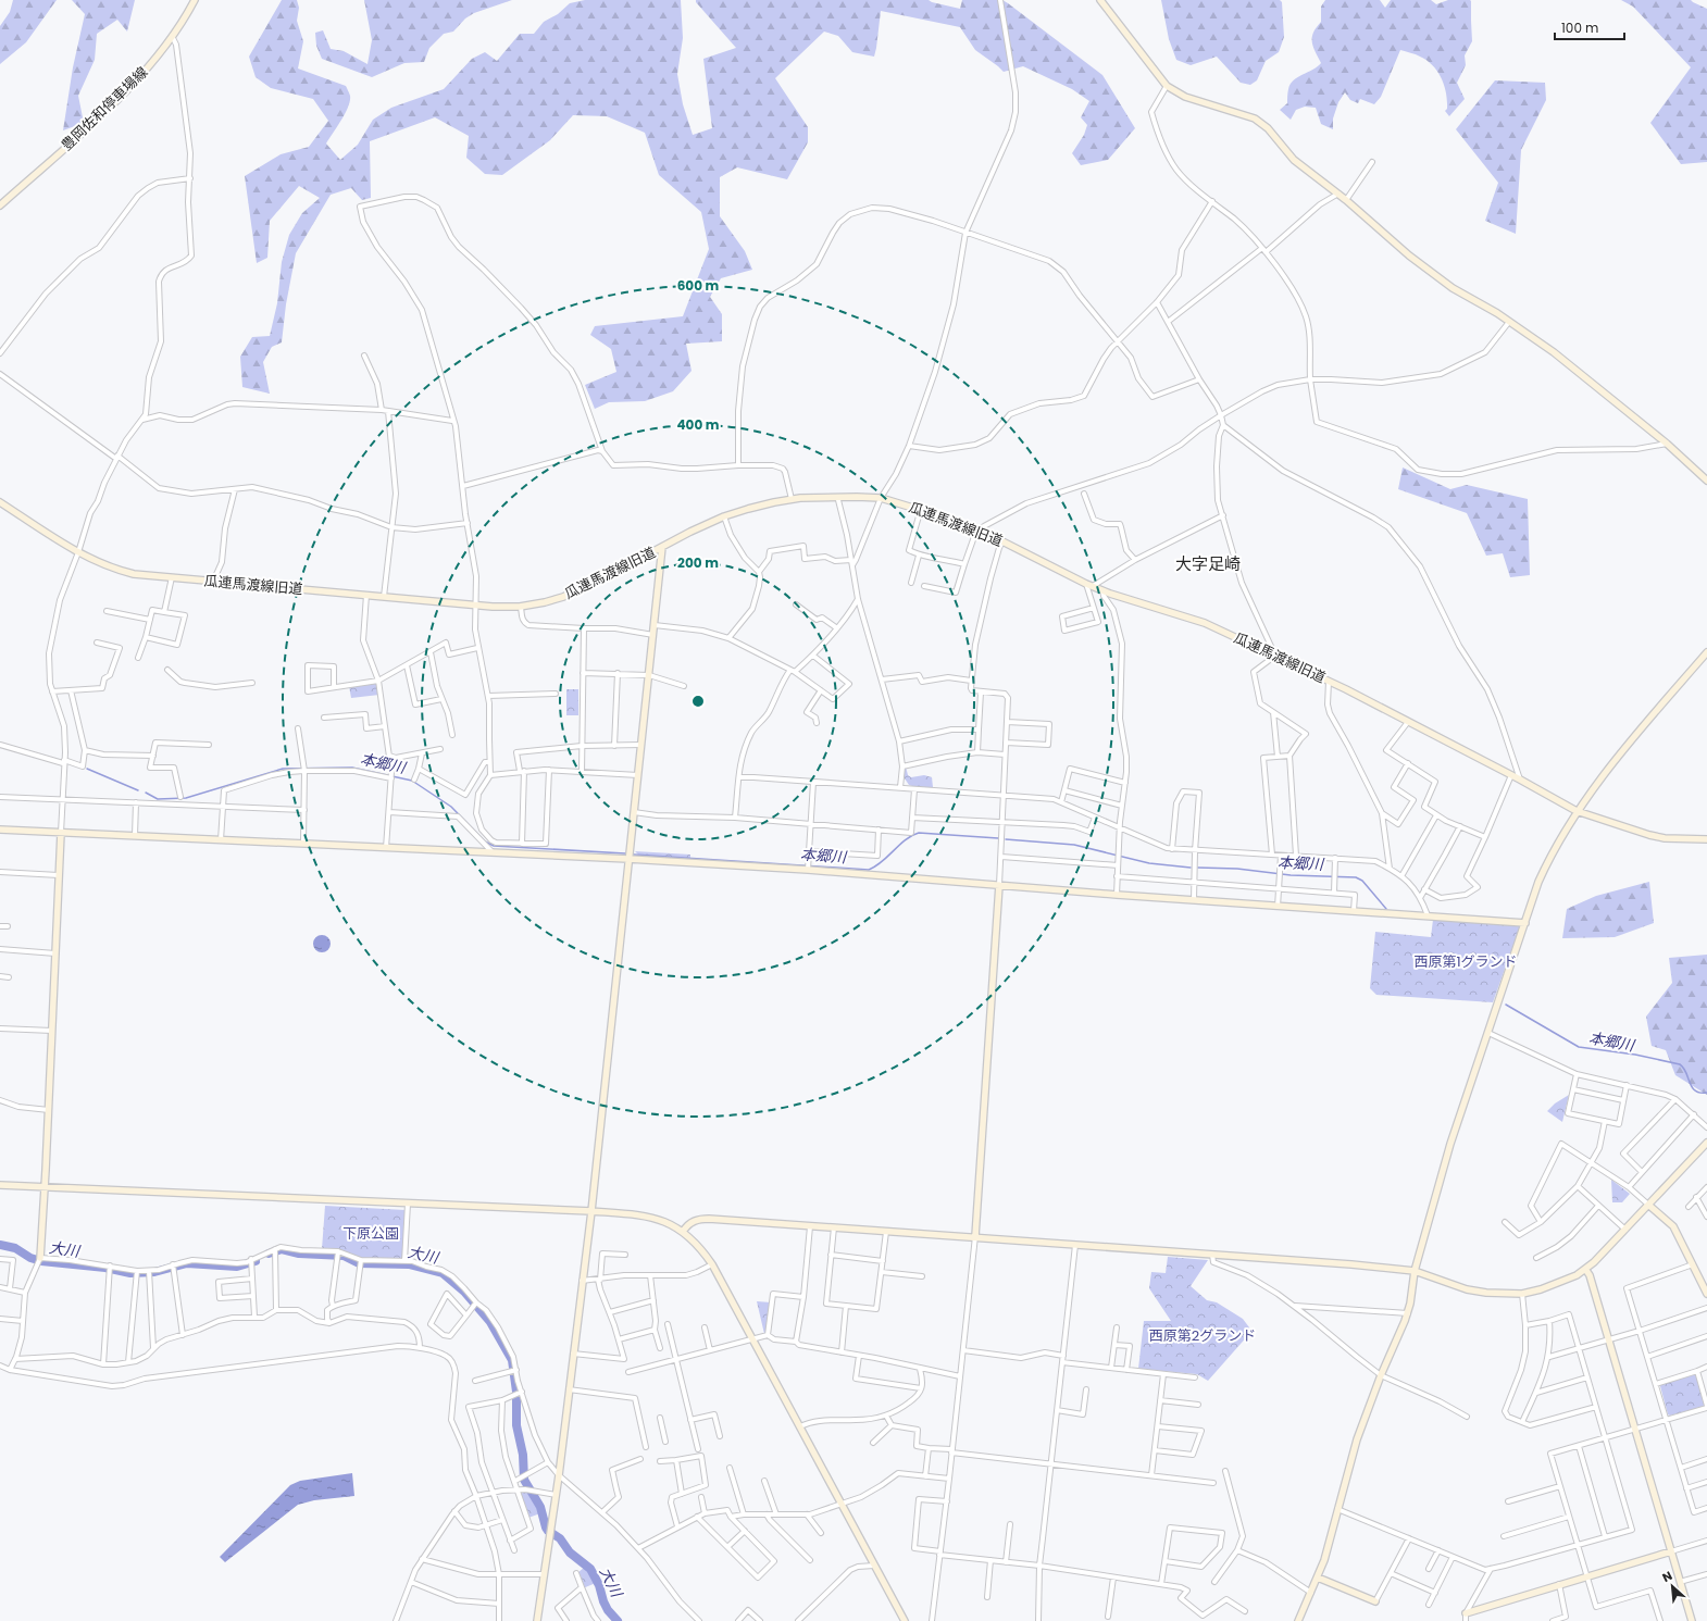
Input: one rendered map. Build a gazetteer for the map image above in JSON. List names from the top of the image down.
{
  "streets": {
    "street": ["豊岡佐和停車場線", "瓜連馬渡線旧道"]
  },
  "districts": ["大字足崎"],
  "water": ["本郷川", "大川"],
  "parks": ["西原第1グランド", "下原公園", "西原第2グランド"],
  "scale_bar": "100 m",
  "north": "top left",
  "rings": ["600 m", "400 m", "200 m"]
}
